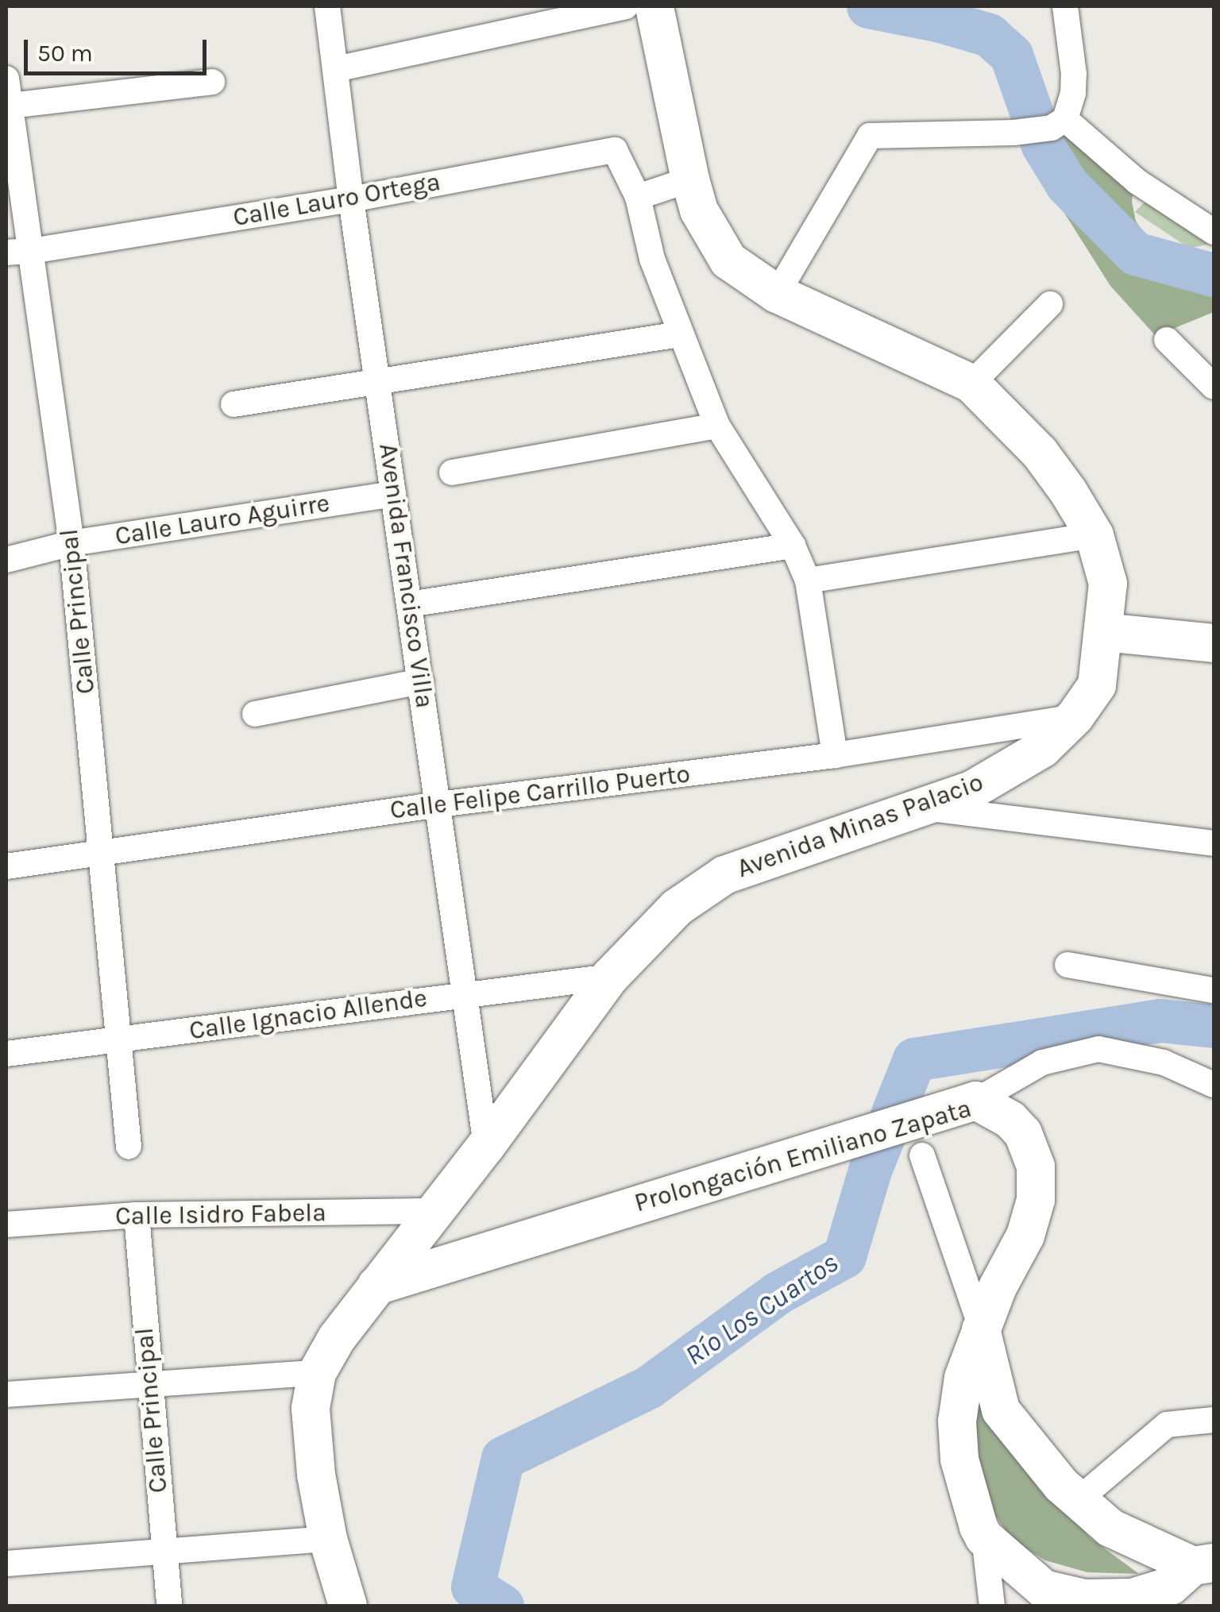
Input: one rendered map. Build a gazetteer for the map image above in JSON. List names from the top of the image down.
{
  "streets": {
    "main road": ["Avenida Minas Palacio", "Prolongación Emiliano Zapata"],
    "street": [
      "Calle Lauro Ortega",
      "Calle Lauro Aguirre",
      "Avenida Francisco Villa",
      "Calle Principal",
      "Calle Felipe Carrillo Puerto",
      "Calle Ignacio Allende",
      "Calle Isidro Fabela"
    ]
  },
  "crossings": [
    ["Calle Lauro Ortega", "Avenida Francisco Villa"],
    ["Calle Lauro Ortega", "Calle Principal"],
    ["Calle Lauro Aguirre", "Avenida Francisco Villa"],
    ["Calle Lauro Aguirre", "Calle Principal"],
    ["Avenida Francisco Villa", "Calle Felipe Carrillo Puerto"],
    ["Avenida Francisco Villa", "Avenida Minas Palacio"],
    ["Avenida Francisco Villa", "Calle Ignacio Allende"],
    ["Calle Principal", "Calle Felipe Carrillo Puerto"],
    ["Calle Principal", "Calle Ignacio Allende"],
    ["Calle Principal", "Calle Isidro Fabela"],
    ["Calle Felipe Carrillo Puerto", "Avenida Minas Palacio"],
    ["Avenida Minas Palacio", "Calle Ignacio Allende"],
    ["Avenida Minas Palacio", "Prolongación Emiliano Zapata"],
    ["Avenida Minas Palacio", "Calle Isidro Fabela"]
  ],
  "water": ["Río Los Cuartos"],
  "scale_bar": "50 m"
}
